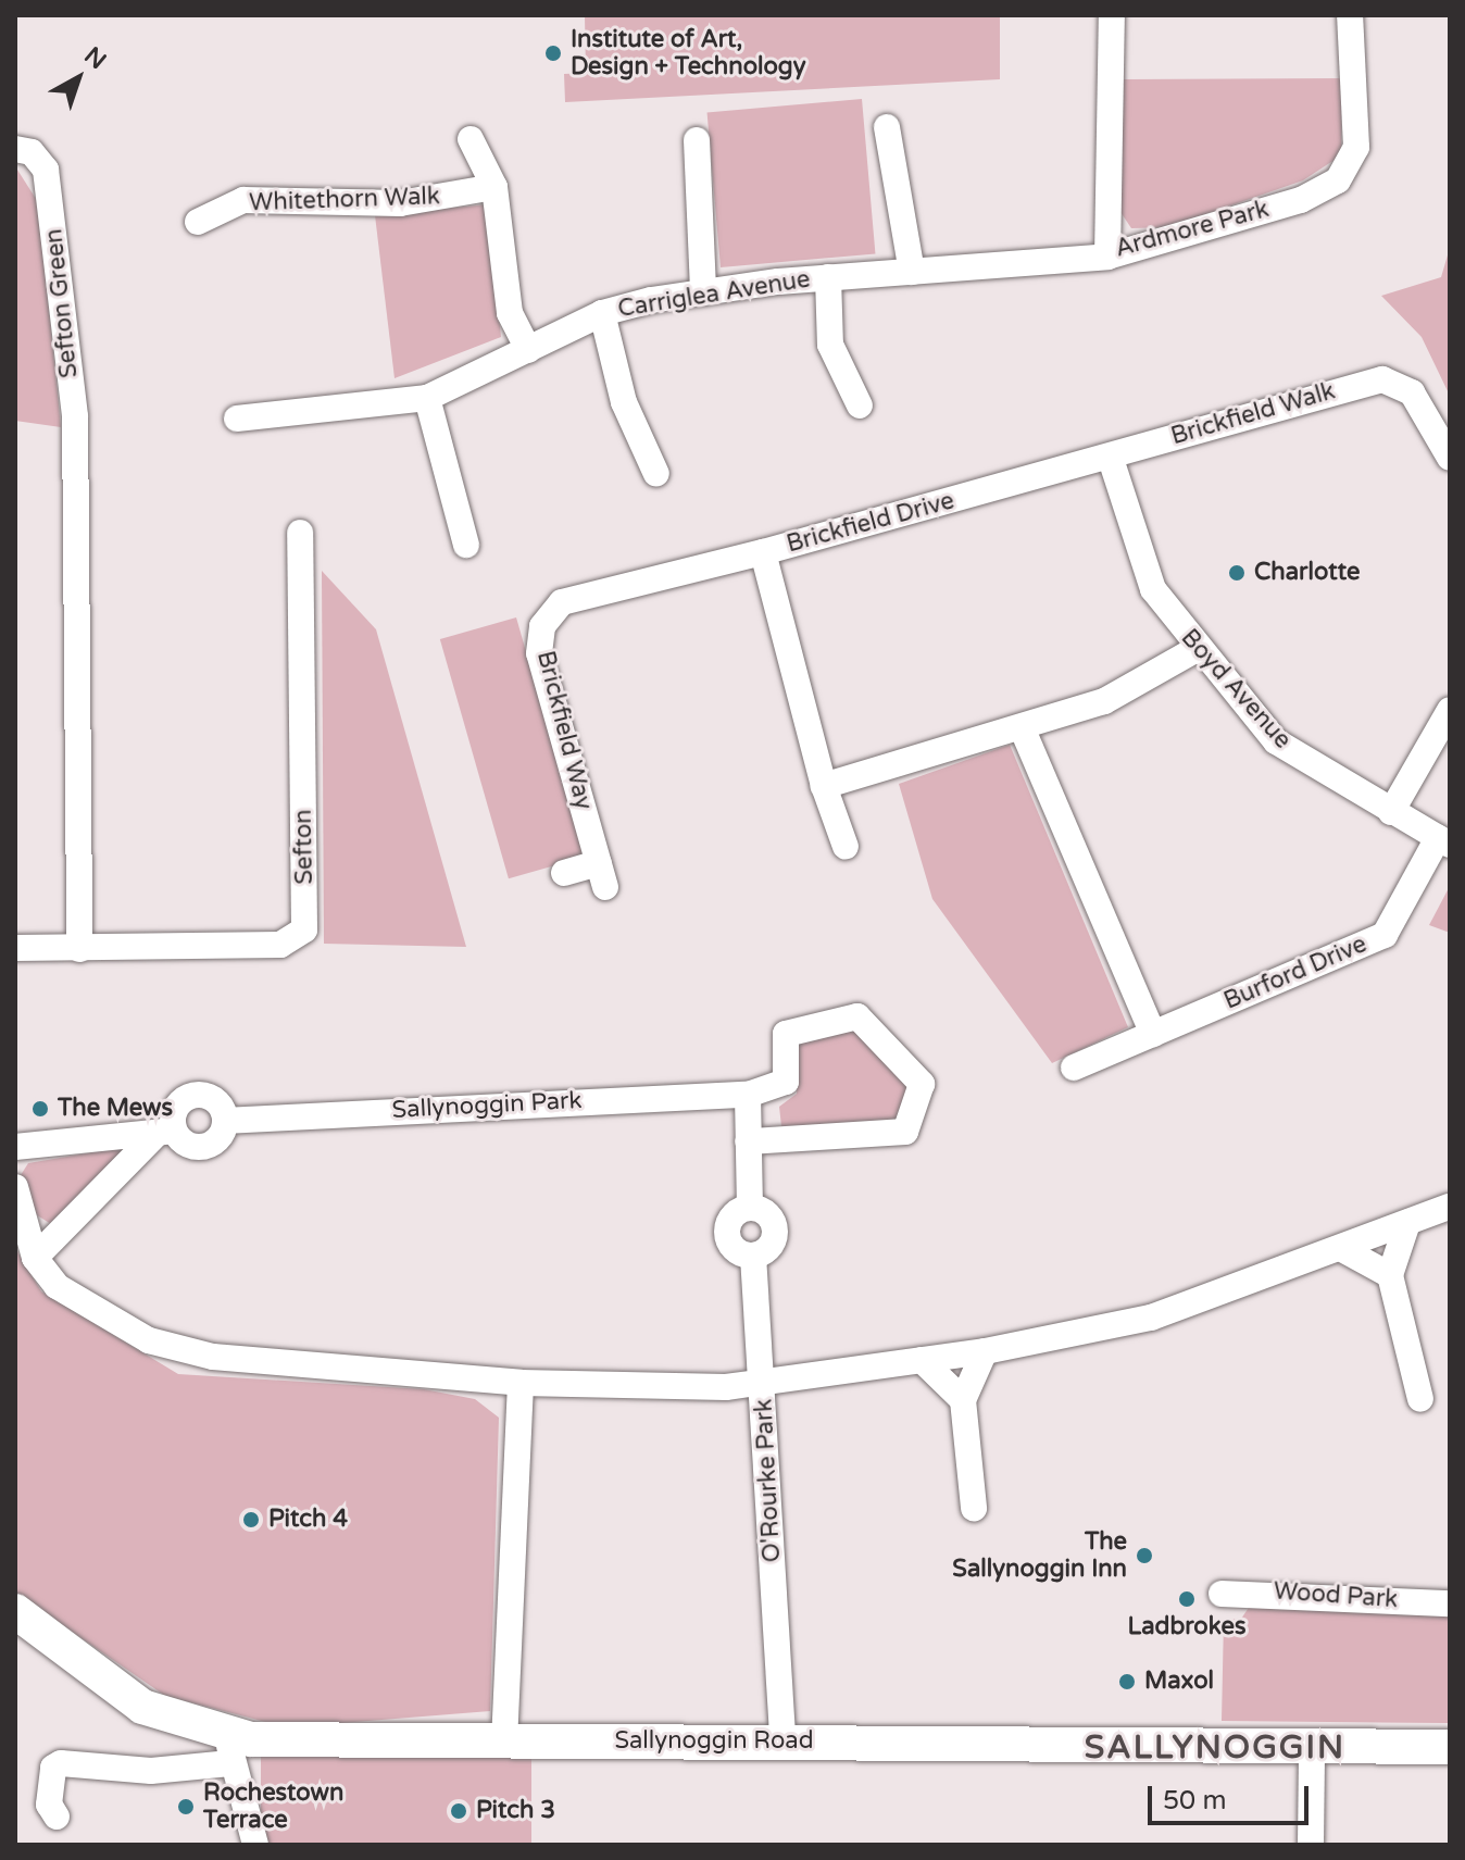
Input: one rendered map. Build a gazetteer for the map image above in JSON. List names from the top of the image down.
{
  "streets": {
    "street": [
      "Whitethorn Walk",
      "Ardmore Park",
      "Carriglea Avenue",
      "Sefton Green",
      "Brickfield Walk",
      "Brickfield Drive",
      "Boyd Avenue",
      "Brickfield Way",
      "Sefton",
      "Burford Drive",
      "Sallynoggin Park",
      "O'Rourke Park",
      "Wood Park",
      "Sallynoggin Road"
    ]
  },
  "crossings": [
    ["Ardmore Park", "Carriglea Avenue"],
    ["Sefton Green", "Sefton"],
    ["Brickfield Walk", "Brickfield Drive"],
    ["Brickfield Walk", "Boyd Avenue"],
    ["Brickfield Drive", "Boyd Avenue"],
    ["Brickfield Drive", "Brickfield Way"],
    ["Boyd Avenue", "Burford Drive"],
    ["O'Rourke Park", "Sallynoggin Road"]
  ],
  "districts": ["SALLYNOGGIN"],
  "places": [
    "Institute of Art, Design + Technology",
    "Charlotte",
    "The Mews",
    "Pitch 4",
    "The Sallynoggin Inn",
    "Ladbrokes",
    "Maxol",
    "Rochestown Terrace",
    "Pitch 3"
  ],
  "scale_bar": "50 m",
  "north": "top right"
}
